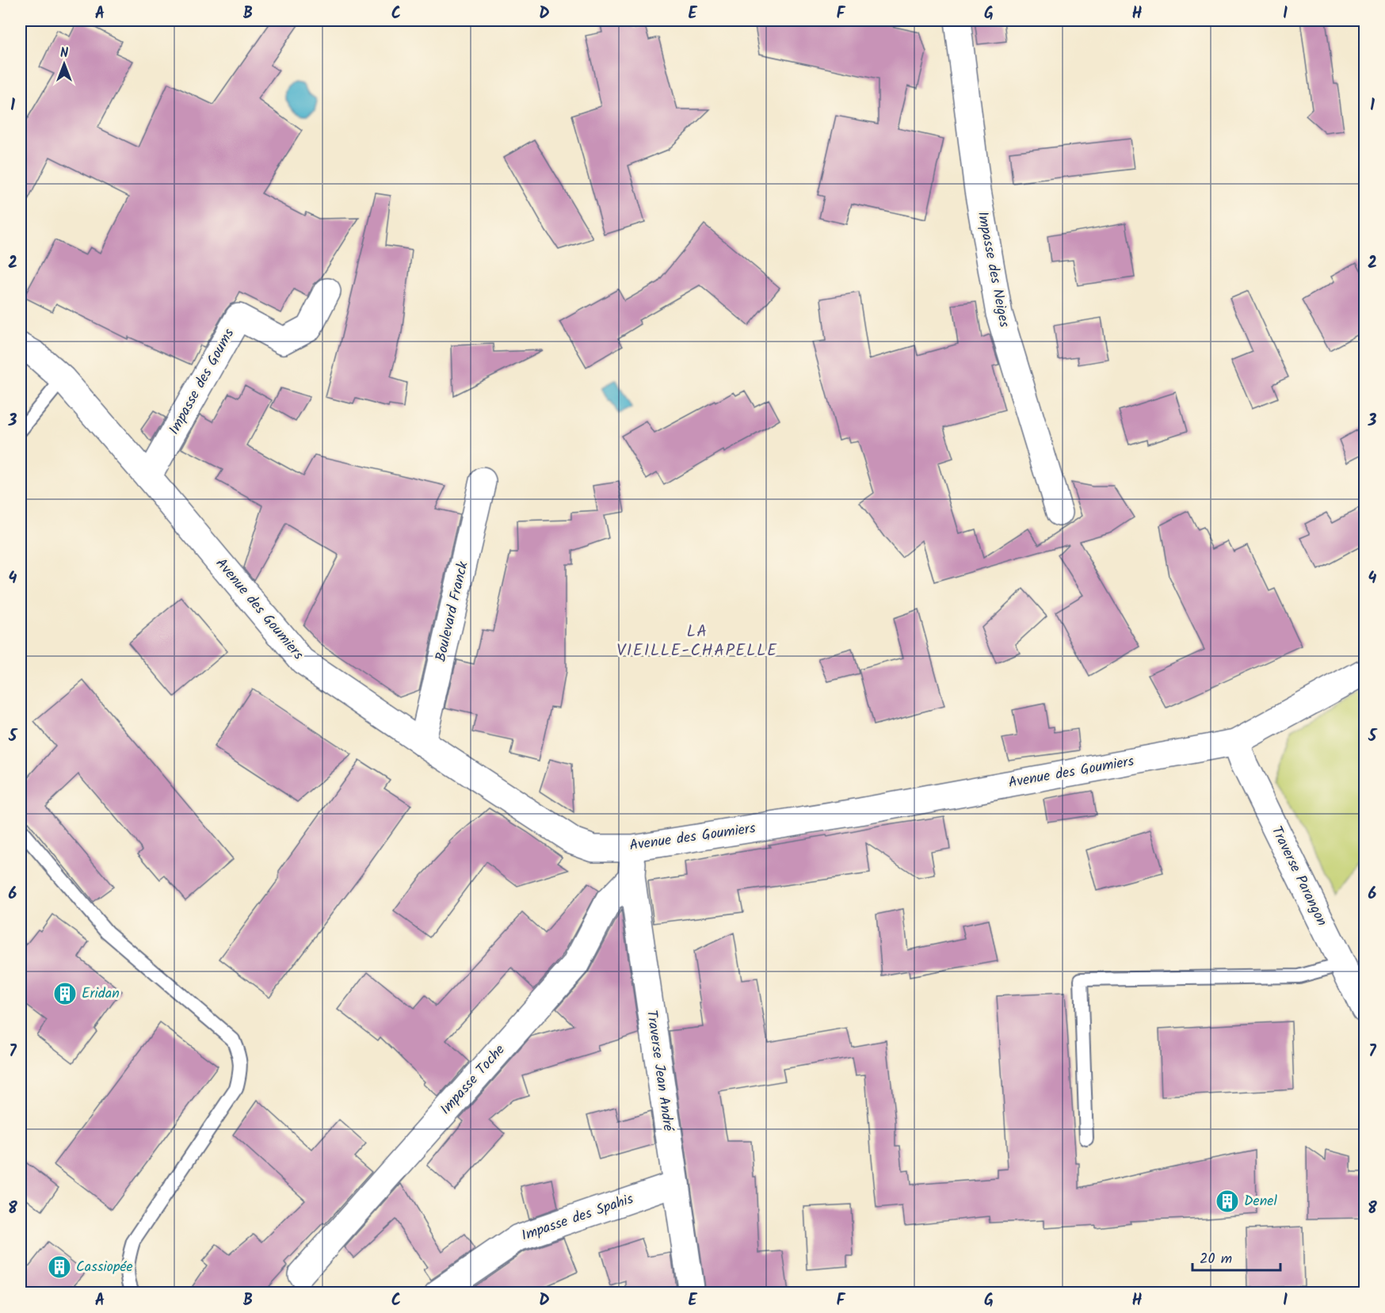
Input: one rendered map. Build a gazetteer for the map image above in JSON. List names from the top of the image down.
{
  "streets": {
    "street": [
      "Impasse des Neiges",
      "Impasse des Goums",
      "Avenue des Goumiers",
      "Boulevard Franck",
      "Traverse Parangon",
      "Traverse Jean André",
      "Impasse Toche",
      "Impasse des Spahis"
    ]
  },
  "crossings": [
    ["Impasse des Goums", "Avenue des Goumiers"],
    ["Avenue des Goumiers", "Boulevard Franck"],
    ["Avenue des Goumiers", "Traverse Parangon"],
    ["Avenue des Goumiers", "Traverse Jean André"],
    ["Traverse Jean André", "Impasse Toche"],
    ["Traverse Jean André", "Impasse des Spahis"]
  ],
  "districts": ["LA VIEILLE-CHAPELLE"],
  "places": {
    "building": ["Eridan", "Denel", "Cassiopée"]
  },
  "scale_bar": "20 m",
  "north": "top",
  "grid": {
    "columns": [
      "A",
      "B",
      "C",
      "D",
      "E",
      "F",
      "G",
      "H",
      "I"
    ],
    "rows": [
      "1",
      "2",
      "3",
      "4",
      "5",
      "6",
      "7",
      "8"
    ]
  }
}
